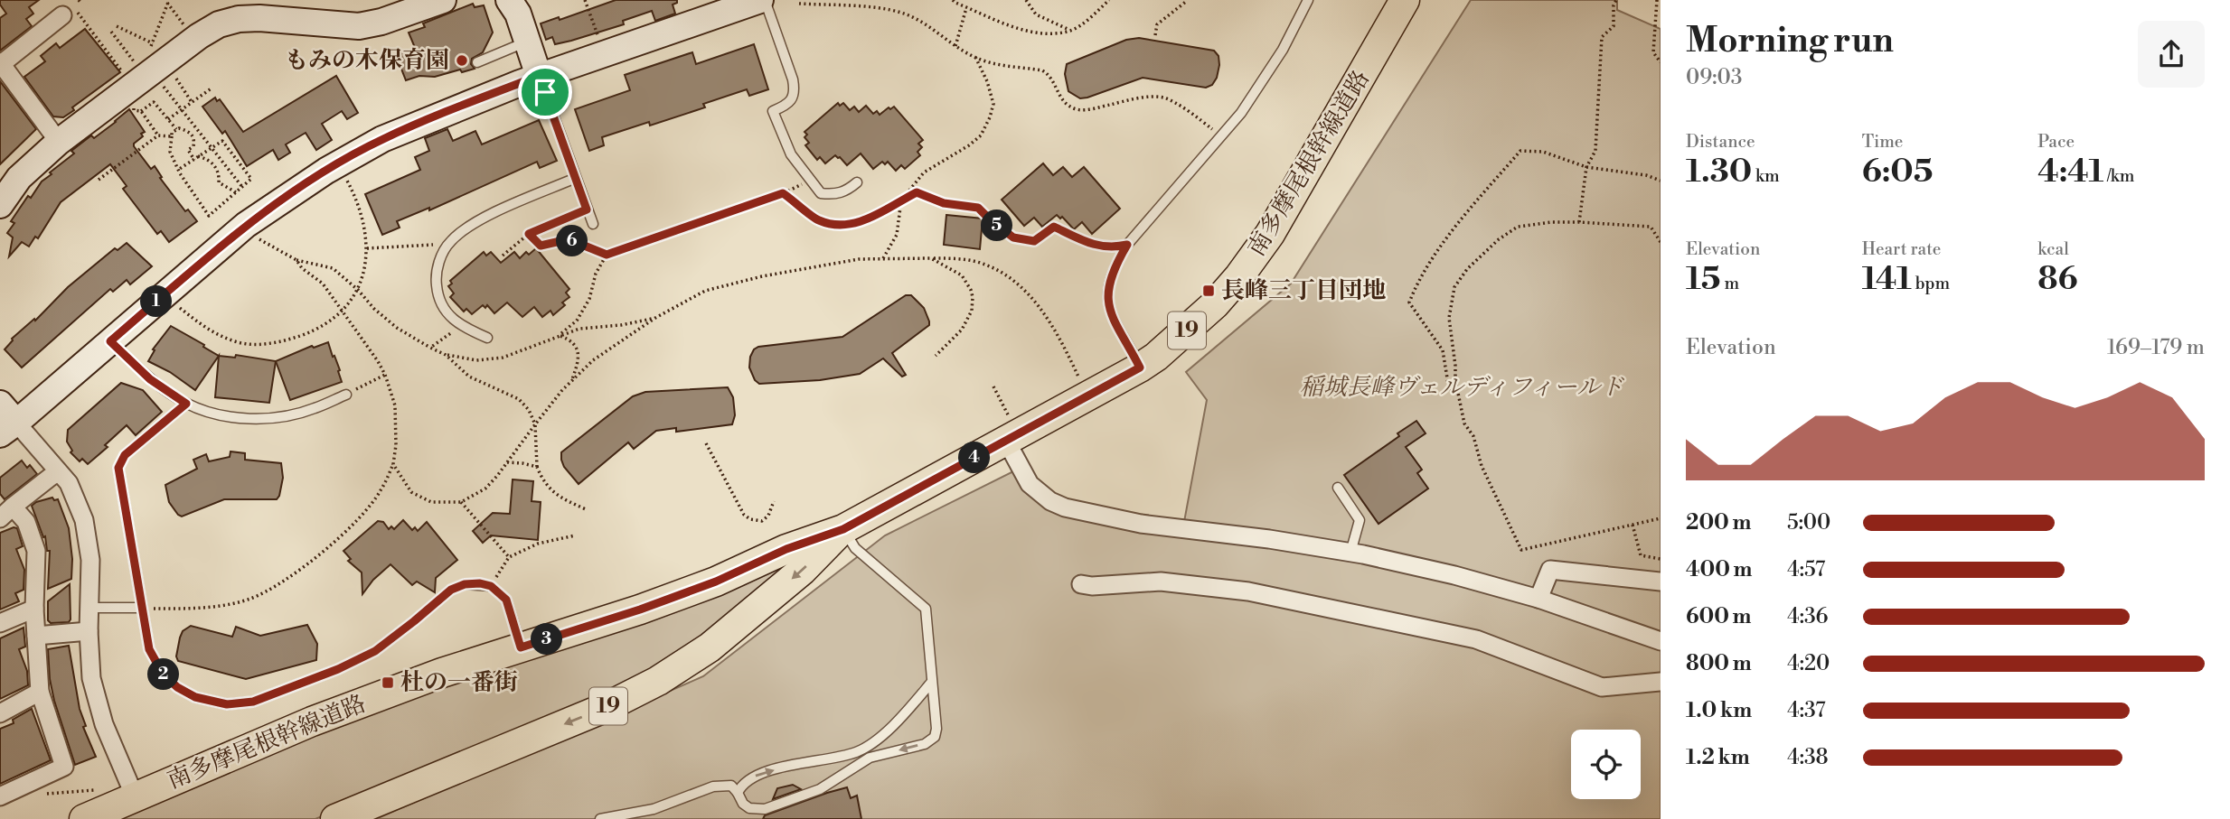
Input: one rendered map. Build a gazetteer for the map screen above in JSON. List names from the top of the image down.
{
  "streets": {
    "main road": ["南多摩尾根幹線道路", "19"]
  },
  "parks": ["稲城長峰ヴェルディフィールド"],
  "places": {
    "other": ["もみの木保育園"],
    "transit": ["長峰三丁目団地", "杜の一番街"]
  },
  "page": {
    "heading": ["Morning run", "09:03"],
    "stats": [
      ["Distance", "1.30 km"],
      ["Time", "6:05"],
      ["Pace", "4:41 /km"],
      ["Elevation", "15 m"],
      ["Heart rate", "141 bpm"],
      ["kcal", "86"]
    ],
    "pins": [
      "5",
      "6",
      "1",
      "4",
      "3",
      "2"
    ],
    "chart": ["Elevation", "169–179 m"],
    "list": [
      {
        "name": "200 m",
        "note": "5:00"
      },
      {
        "name": "400 m",
        "note": "4:57"
      },
      {
        "name": "600 m",
        "note": "4:36"
      },
      {
        "name": "800 m",
        "note": "4:20"
      },
      {
        "name": "1.0 km",
        "note": "4:37"
      },
      {
        "name": "1.2 km",
        "note": "4:38"
      }
    ]
  }
}
